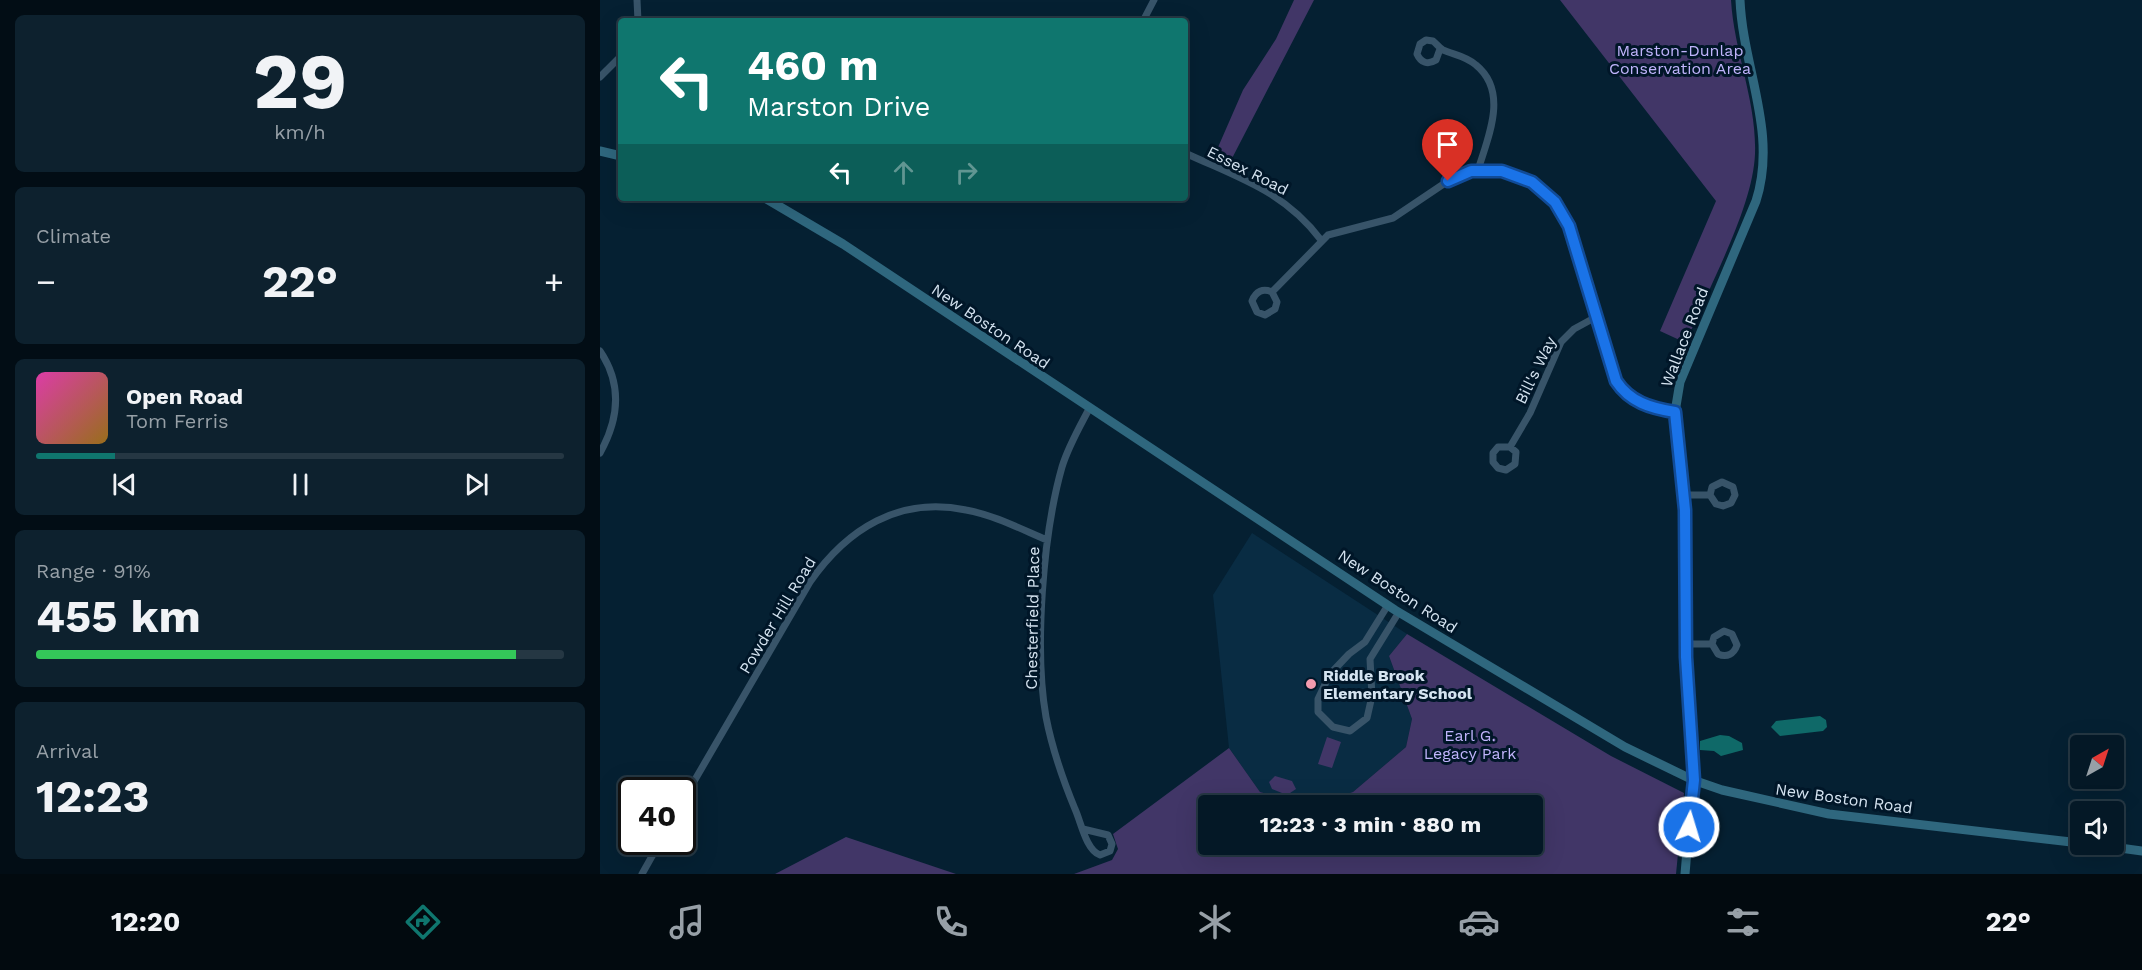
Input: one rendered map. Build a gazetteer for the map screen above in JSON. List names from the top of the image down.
{
  "streets": {
    "street": [
      "Essex Road",
      "New Boston Road",
      "Wallace Road",
      "Bill's Way",
      "Powder Hill Road",
      "Chesterfield Place"
    ]
  },
  "crossings": [
    ["New Boston Road", "Wallace Road"],
    ["New Boston Road", "Chesterfield Place"],
    ["Powder Hill Road", "Chesterfield Place"]
  ],
  "parks": ["Marston-Dunlap Conservation Area", "Earl G. Legacy Park"],
  "places": ["Riddle Brook Elementary School"],
  "north": "top right",
  "page": {
    "tile": [
      ["29", "km/h"],
      "Climate",
      ["Range · 91%", "455 km"],
      ["Arrival", "12:23"]
    ],
    "turn": ["460 m", "Marston Drive"],
    "heat": ["−", "22°", "+"],
    "song": ["Open Road", "Tom Ferris"],
    "limit": "40",
    "trip": "12:23 · 3 min · 880 m",
    "tabs": ["12:20", "22°"]
  }
}
